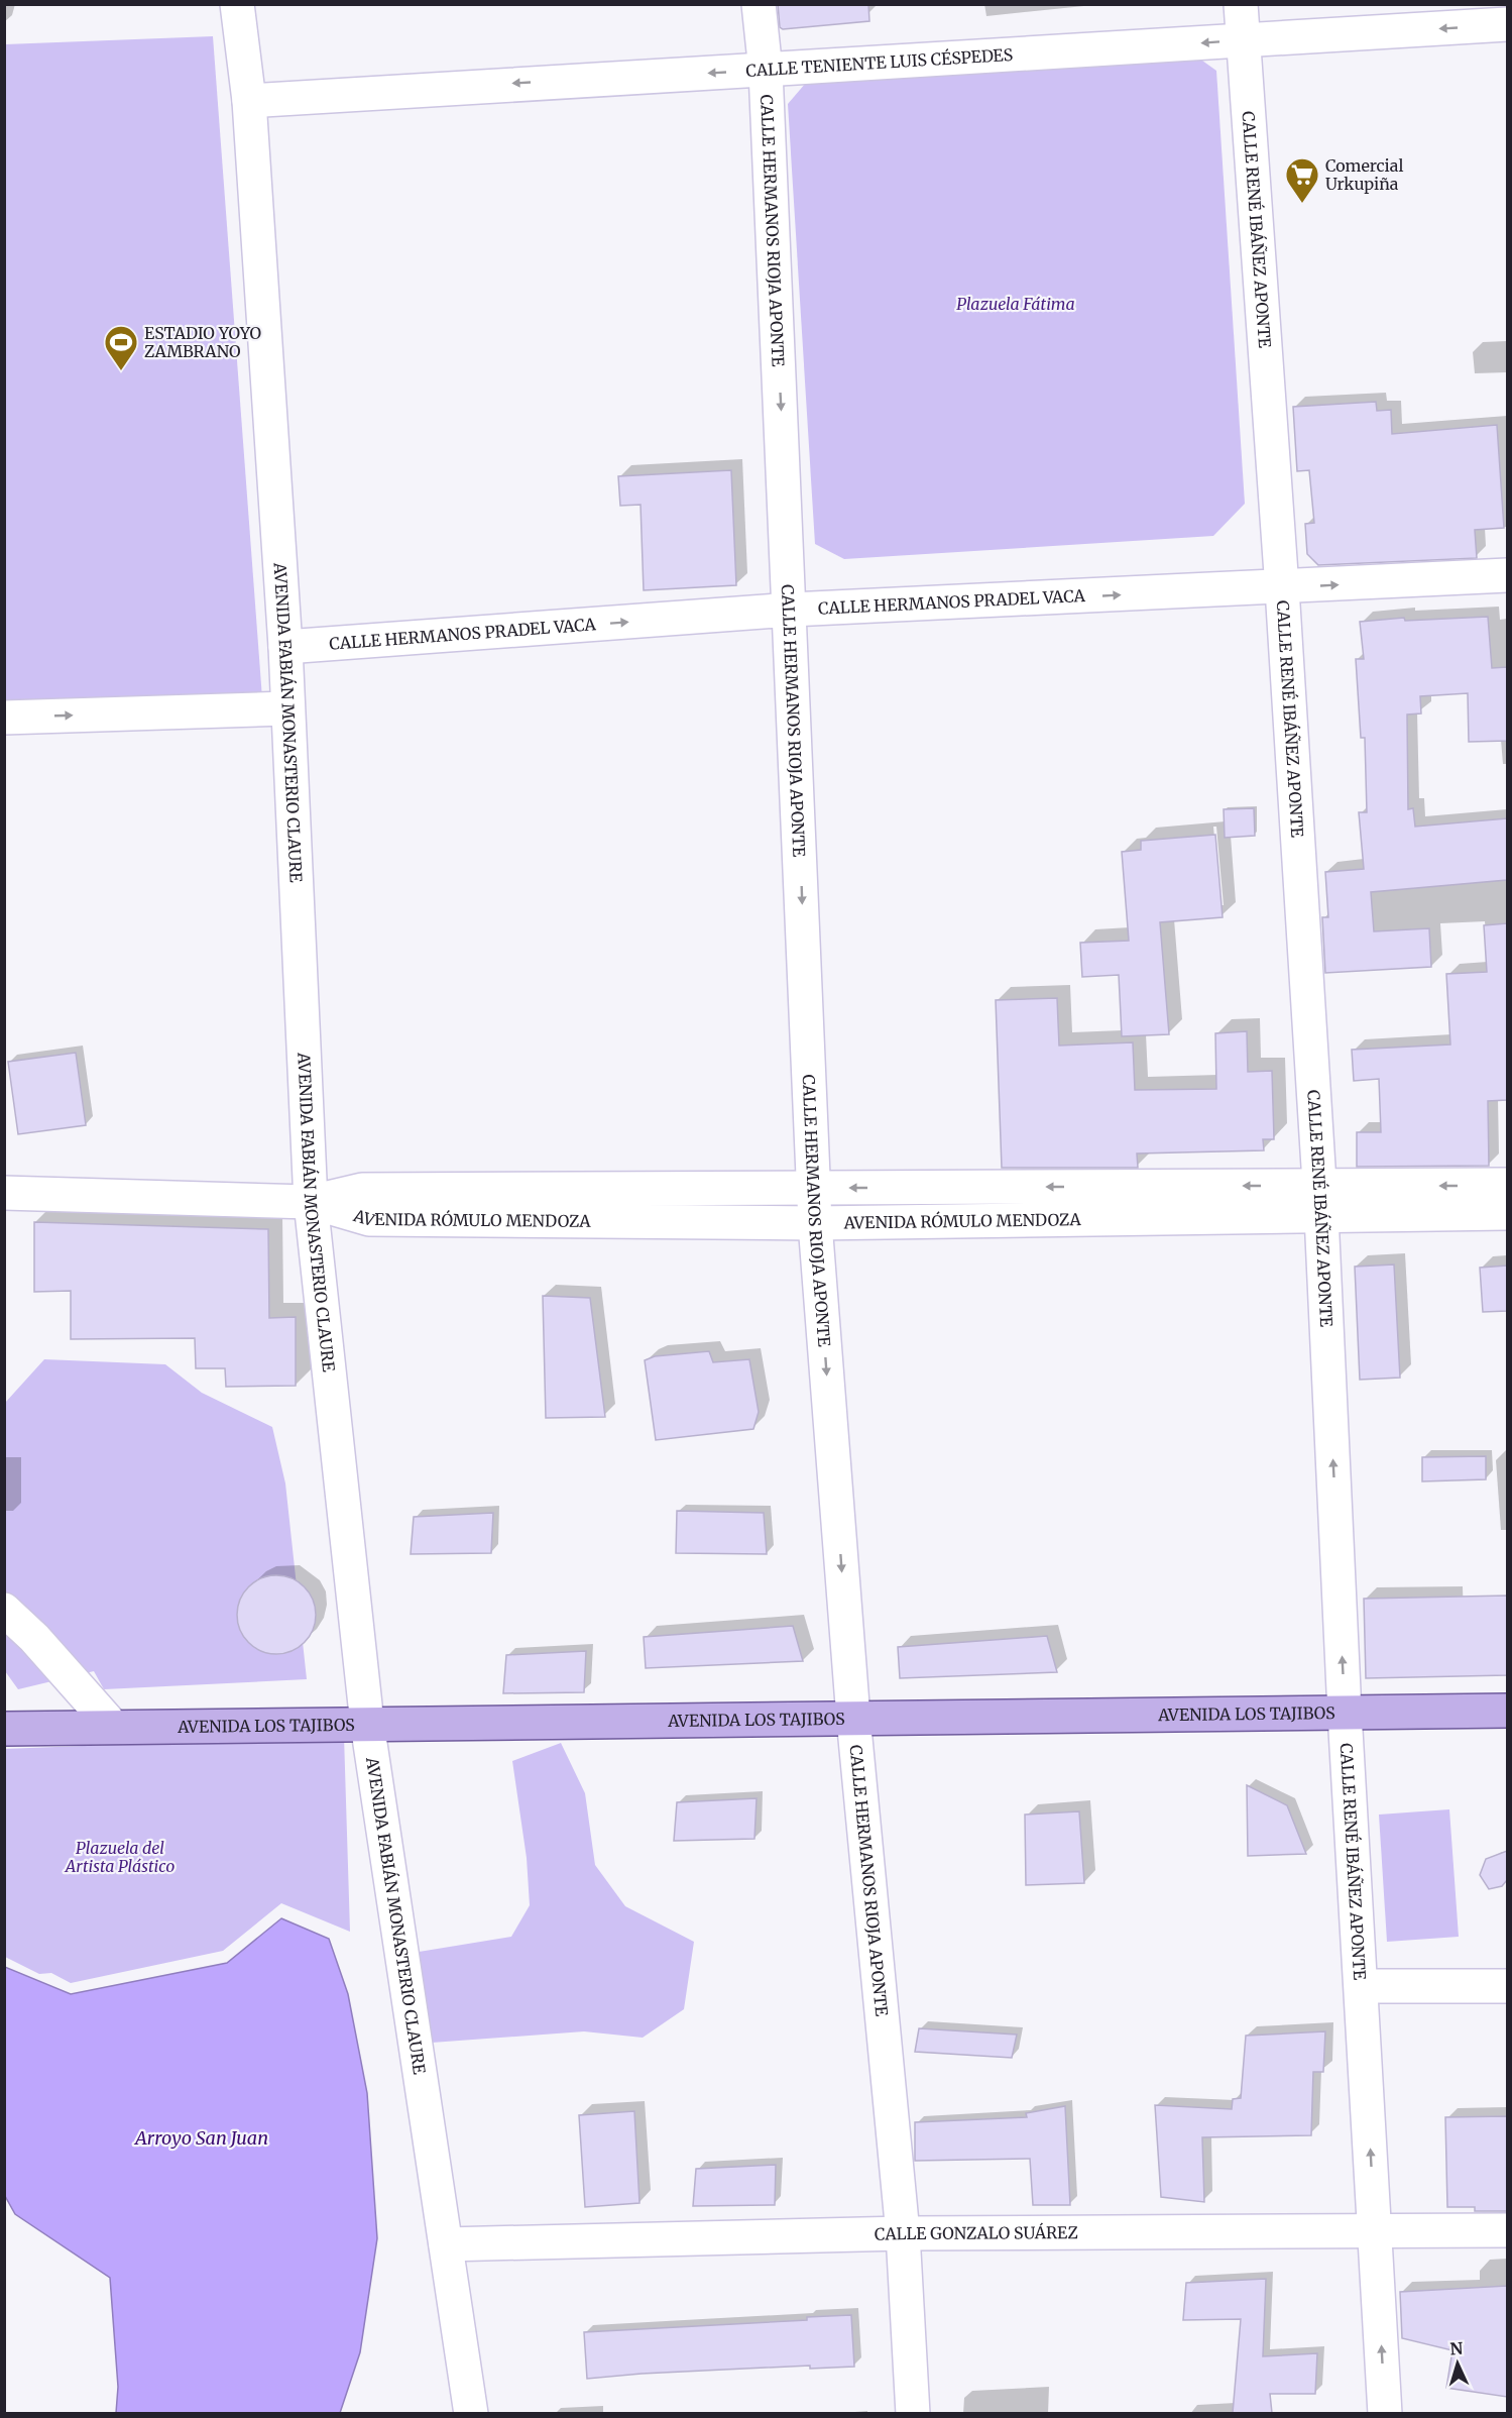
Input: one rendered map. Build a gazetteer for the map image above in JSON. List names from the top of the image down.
{
  "streets": {
    "main road": ["AVENIDA LOS TAJIBOS"],
    "street": [
      "CALLE TENIENTE LUIS CÉSPEDES",
      "CALLE HERMANOS RIOJA APONTE",
      "CALLE RENÉ IBÁÑEZ APONTE",
      "CALLE HERMANOS PRADEL VACA",
      "AVENIDA FABIÁN MONASTERIO CLAURE",
      "AVENIDA RÓMULO MENDOZA",
      "CALLE GONZALO SUÁREZ"
    ]
  },
  "crossings": [
    ["CALLE TENIENTE LUIS CÉSPEDES", "CALLE HERMANOS RIOJA APONTE"],
    ["CALLE TENIENTE LUIS CÉSPEDES", "CALLE RENÉ IBÁÑEZ APONTE"],
    ["CALLE TENIENTE LUIS CÉSPEDES", "AVENIDA FABIÁN MONASTERIO CLAURE"],
    ["CALLE HERMANOS RIOJA APONTE", "CALLE HERMANOS PRADEL VACA"],
    ["CALLE HERMANOS RIOJA APONTE", "AVENIDA RÓMULO MENDOZA"],
    ["CALLE HERMANOS RIOJA APONTE", "AVENIDA LOS TAJIBOS"],
    ["CALLE HERMANOS RIOJA APONTE", "CALLE GONZALO SUÁREZ"],
    ["CALLE RENÉ IBÁÑEZ APONTE", "CALLE HERMANOS PRADEL VACA"],
    ["CALLE RENÉ IBÁÑEZ APONTE", "AVENIDA RÓMULO MENDOZA"],
    ["CALLE RENÉ IBÁÑEZ APONTE", "AVENIDA LOS TAJIBOS"],
    ["CALLE RENÉ IBÁÑEZ APONTE", "CALLE GONZALO SUÁREZ"],
    ["CALLE HERMANOS PRADEL VACA", "AVENIDA FABIÁN MONASTERIO CLAURE"],
    ["AVENIDA FABIÁN MONASTERIO CLAURE", "AVENIDA RÓMULO MENDOZA"],
    ["AVENIDA FABIÁN MONASTERIO CLAURE", "AVENIDA LOS TAJIBOS"],
    ["AVENIDA FABIÁN MONASTERIO CLAURE", "CALLE GONZALO SUÁREZ"]
  ],
  "one_way": [
    "CALLE TENIENTE LUIS CÉSPEDES",
    "CALLE HERMANOS RIOJA APONTE",
    "CALLE RENÉ IBÁÑEZ APONTE",
    "CALLE HERMANOS PRADEL VACA"
  ],
  "water": ["Arroyo San Juan"],
  "parks": ["Plazuela Fátima", "Plazuela del Artista Plástico"],
  "places": {
    "supermarket": ["Comercial Urkupiña"],
    "sports": ["ESTADIO YOYO ZAMBRANO"]
  },
  "north": "top"
}
